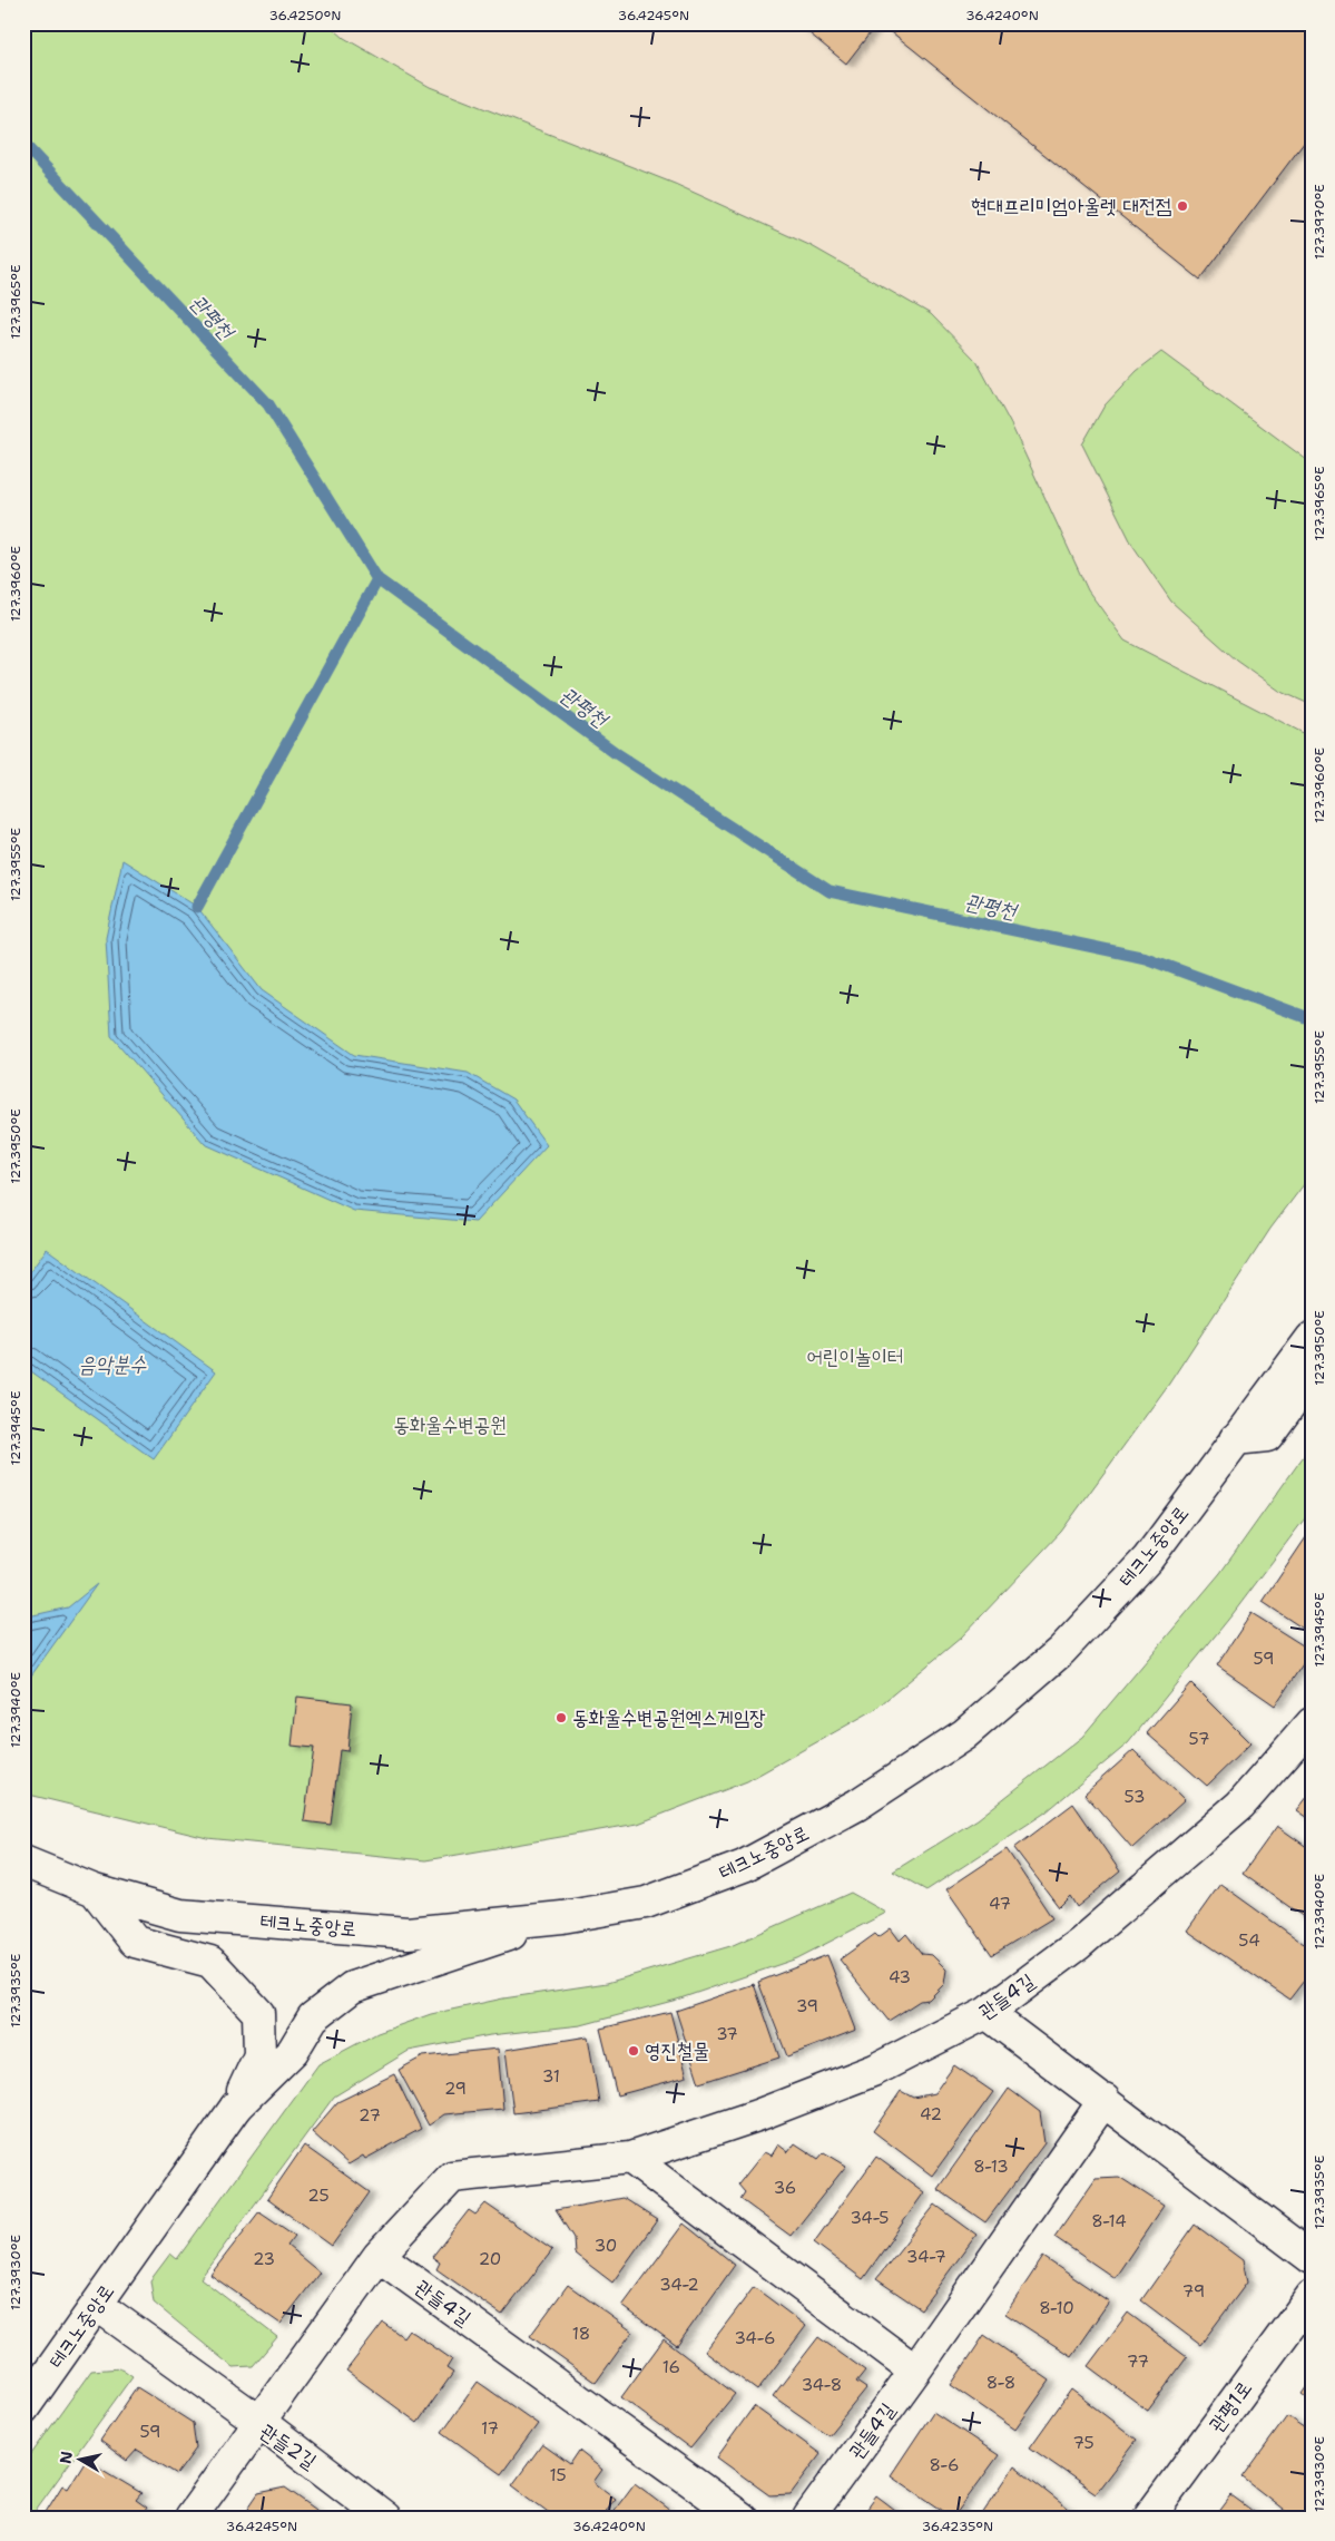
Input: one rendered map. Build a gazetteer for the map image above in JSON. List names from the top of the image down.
{
  "streets": {
    "street": [
      "테크노중앙로",
      "관들4길",
      "관평1로",
      "관들2길"
    ]
  },
  "water": ["관평천", "음악분수"],
  "parks": ["어린이놀이터", "동화울수변공원"],
  "places": ["현대프리미엄아울렛 대전점", "동화울수변공원엑스게임장", "영진철물"],
  "house_numbers": [
    "59",
    "57",
    "53",
    "47",
    "54",
    "43",
    "39",
    "37",
    "31",
    "29",
    "42",
    "27",
    "8-13",
    "36",
    "25",
    "34-5",
    "8-14",
    "30",
    "34-7",
    "23",
    "20",
    "34-2",
    "79",
    "8-10",
    "18",
    "34-6",
    "77",
    "16",
    "8-8",
    "34-8",
    "17",
    "59",
    "75",
    "8-6",
    "15"
  ],
  "north": "left",
  "coordinates": [
    "36.4250°N",
    "36.4245°N",
    "36.4240°N",
    "127.3970°E",
    "127.3965°E",
    "127.3960°E",
    "127.3955°E",
    "127.3950°E",
    "127.3945°E",
    "127.3940°E",
    "127.3935°E",
    "127.3930°E",
    "36.4235°N"
  ]
}
